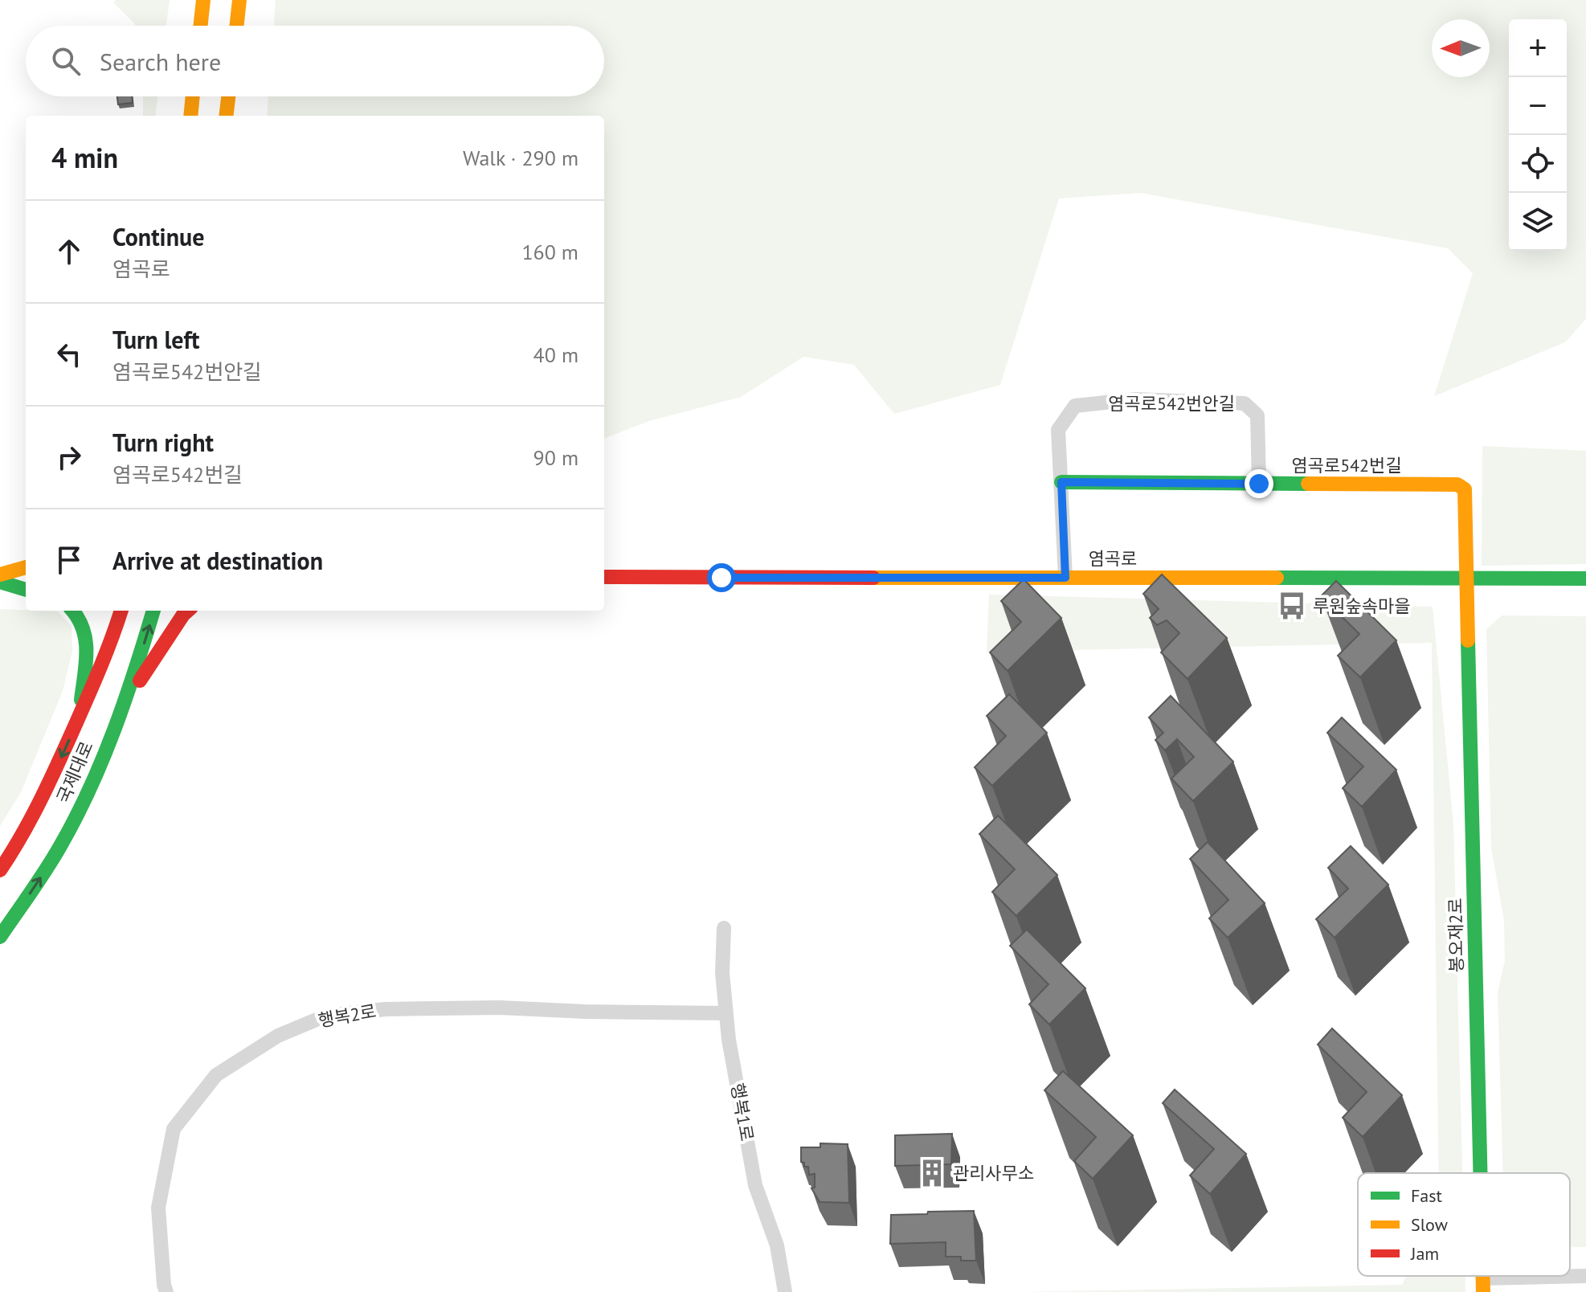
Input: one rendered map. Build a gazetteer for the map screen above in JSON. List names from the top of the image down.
{
  "streets": {
    "main road": [
      "염곡로542번길",
      "염곡로",
      "국제대로",
      "봉오재2로"
    ],
    "street": ["염곡로542번안길", "행복2로", "행복1로"]
  },
  "crossings": [
    ["염곡로542번안길", "염곡로542번길"],
    ["염곡로542번안길", "염곡로"],
    ["염곡로542번길", "염곡로"],
    ["염곡로542번길", "봉오재2로"],
    ["염곡로", "봉오재2로"],
    ["행복2로", "행복1로"]
  ],
  "places": {
    "bus stop": ["루원숲속마을"],
    "building": ["관리사무소"]
  },
  "legend": ["Fast", "Slow", "Jam"],
  "north": "left",
  "page": {
    "map_buttons": ["+", "−"],
    "search": "Search here",
    "heading": ["4 min", "Walk · 290 m"],
    "list": [
      ["Continue", "염곡로", "160 m"],
      ["Turn left", "염곡로542번안길", "40 m"],
      ["Turn right", "염곡로542번길", "90 m"],
      "Arrive at destination"
    ]
  }
}
